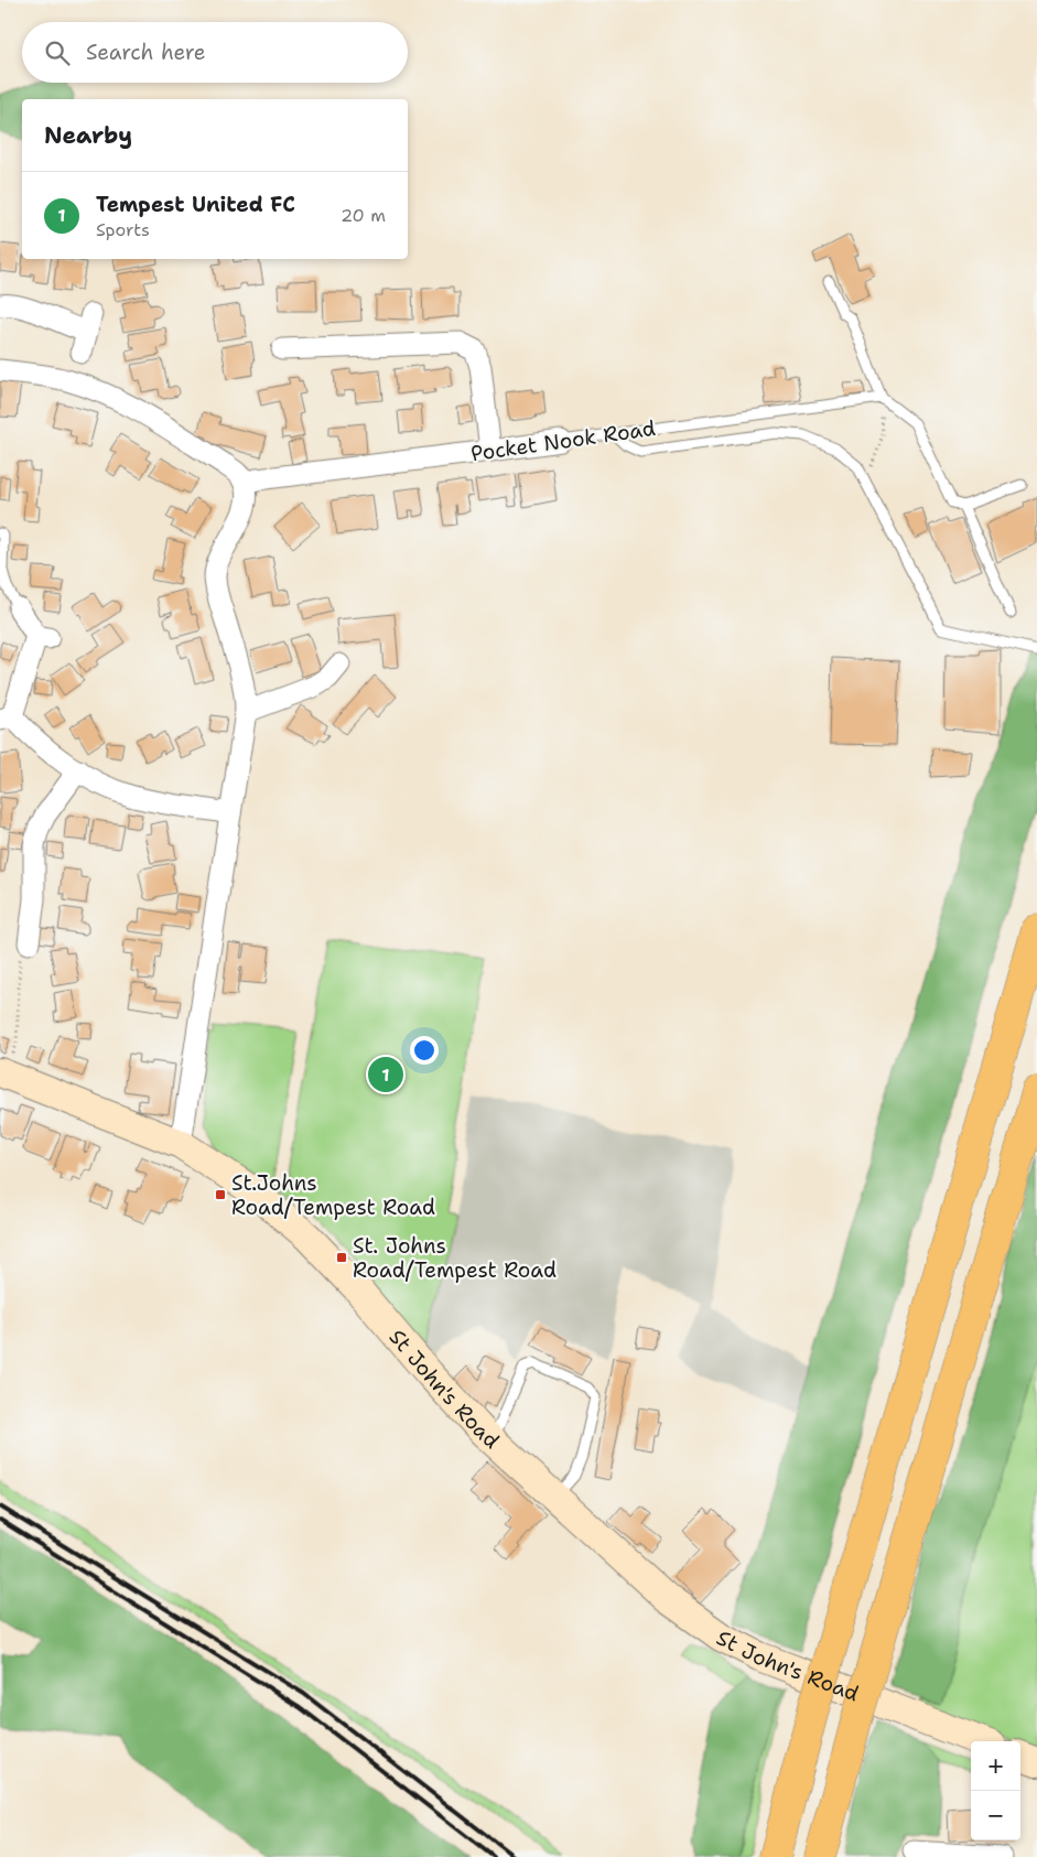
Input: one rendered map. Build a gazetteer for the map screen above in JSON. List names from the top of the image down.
{
  "streets": {
    "street": ["Pocket Nook Road", "St John's Road"]
  },
  "places": {
    "transit": ["St.Johns Road/Tempest Road", "St. Johns Road/Tempest Road"]
  },
  "page": {
    "search": "Search here",
    "heading": "Nearby",
    "list": [
      {
        "mark": "1",
        "name": "Tempest United FC",
        "note": "Sports",
        "value": "20 m"
      }
    ],
    "pins": "1",
    "map_buttons": ["+", "−"]
  }
}
